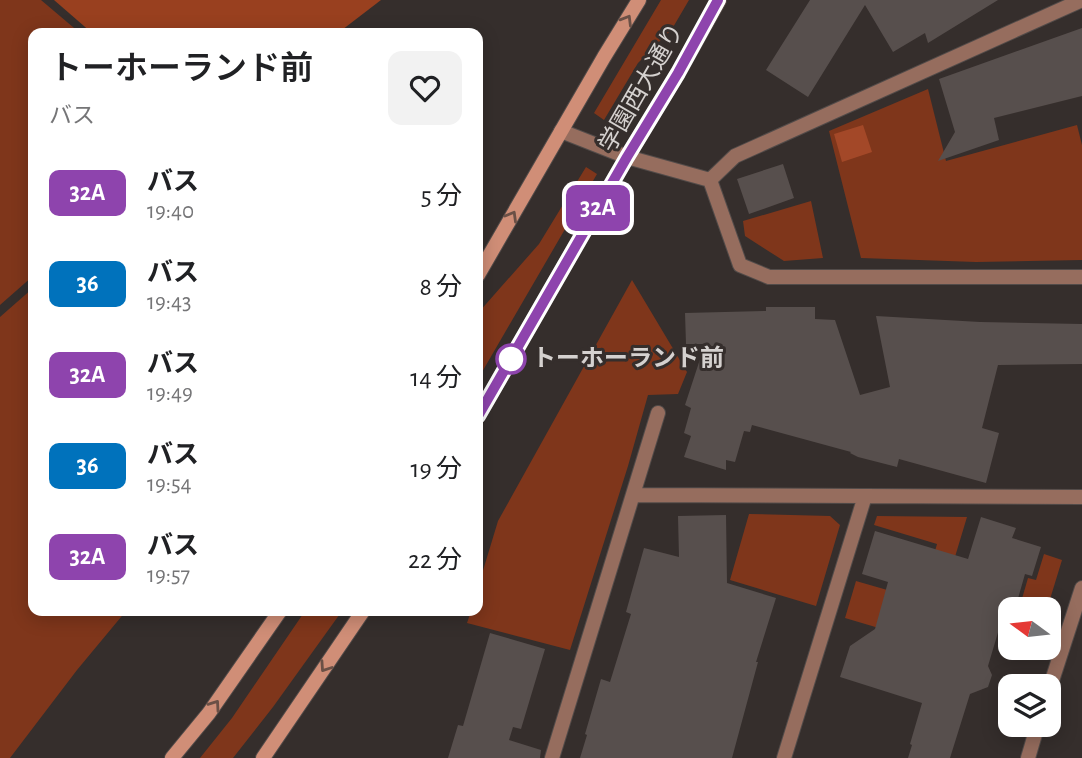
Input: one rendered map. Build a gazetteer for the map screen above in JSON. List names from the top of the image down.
{
  "streets": {
    "main road": ["学園西大通り"]
  },
  "places": ["トーホーランド前"],
  "lines": ["bus line 32A"],
  "north": "left",
  "page": {
    "on_map": "32A",
    "heading": ["トーホーランド前", "バス"],
    "list": [
      {
        "mark": "32A",
        "name": "バス",
        "note": "19:40",
        "value": "5 分"
      },
      {
        "mark": "36",
        "name": "バス",
        "note": "19:43",
        "value": "8 分"
      },
      {
        "mark": "32A",
        "name": "バス",
        "note": "19:49",
        "value": "14 分"
      },
      {
        "mark": "36",
        "name": "バス",
        "note": "19:54",
        "value": "19 分"
      },
      {
        "mark": "32A",
        "name": "バス",
        "note": "19:57",
        "value": "22 分"
      }
    ]
  }
}
